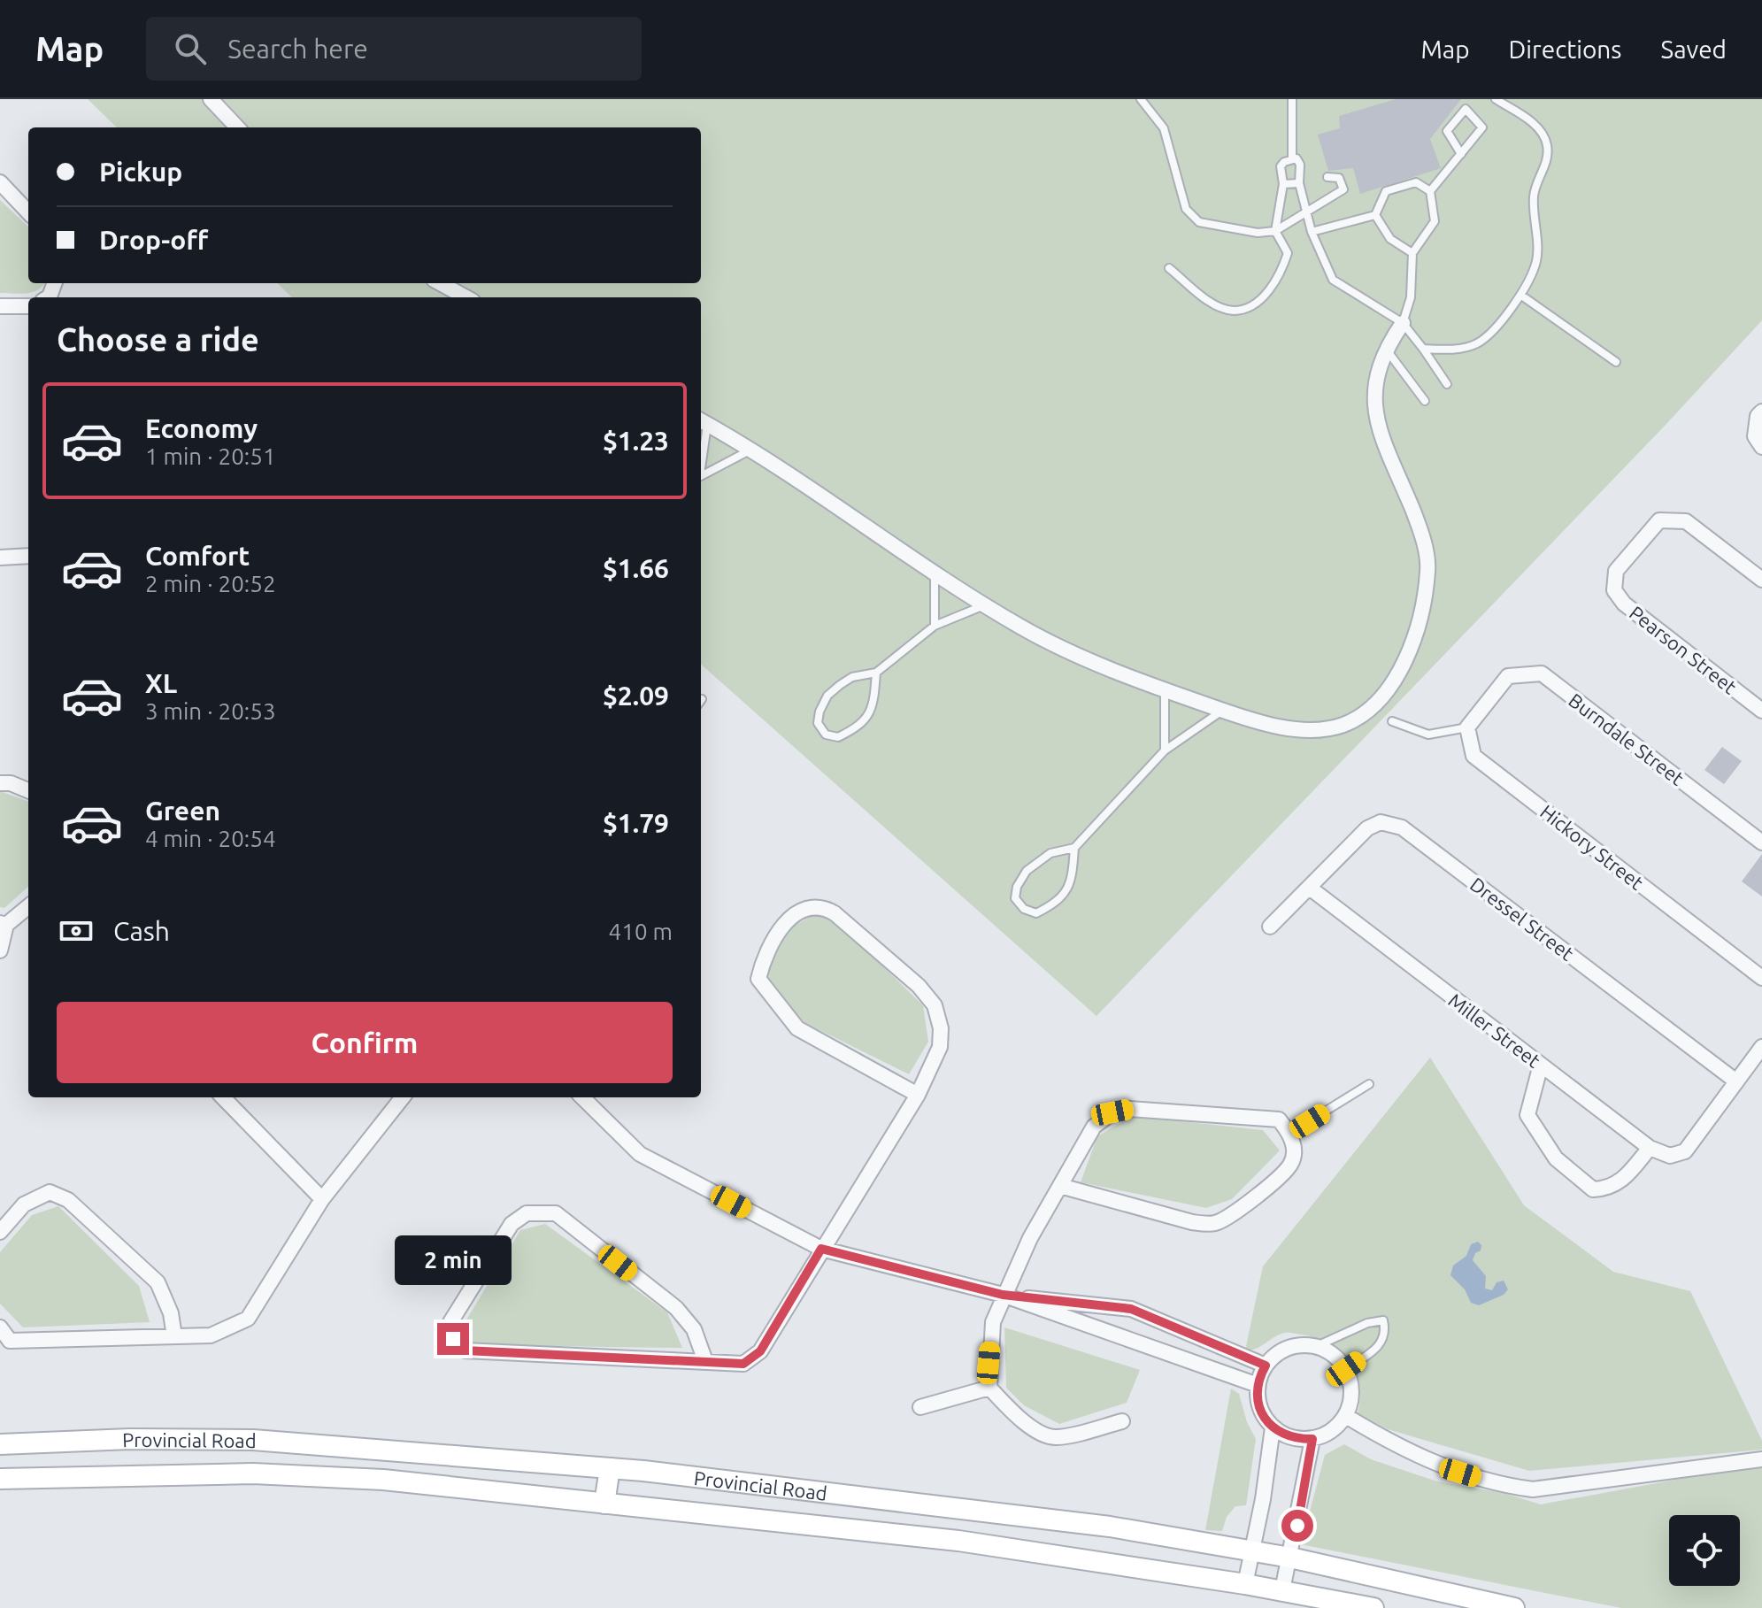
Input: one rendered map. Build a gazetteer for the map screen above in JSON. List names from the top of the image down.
{
  "streets": {
    "street": [
      "Pearson Street",
      "Burndale Street",
      "Hickory Street",
      "Dressel Street",
      "Miller Street",
      "Provincial Road"
    ]
  },
  "crossings": [
    ["Burndale Street", "Hickory Street"],
    ["Dressel Street", "Miller Street"]
  ],
  "page": {
    "header": "Map",
    "search": "Search here",
    "nav": ["Map", "Directions", "Saved"],
    "banner": ["Pickup", "Drop-off"],
    "heading": "Choose a ride",
    "list": [
      {
        "name": "Economy",
        "note": "1 min · 20:51",
        "value": "$1.23"
      },
      {
        "name": "Comfort",
        "note": "2 min · 20:52",
        "value": "$1.66"
      },
      {
        "name": "XL",
        "note": "3 min · 20:53",
        "value": "$2.09"
      },
      {
        "name": "Green",
        "note": "4 min · 20:54",
        "value": "$1.79"
      }
    ],
    "pay": ["Cash", "410 m"],
    "buttons": "Confirm",
    "bubble": "2 min"
  }
}
